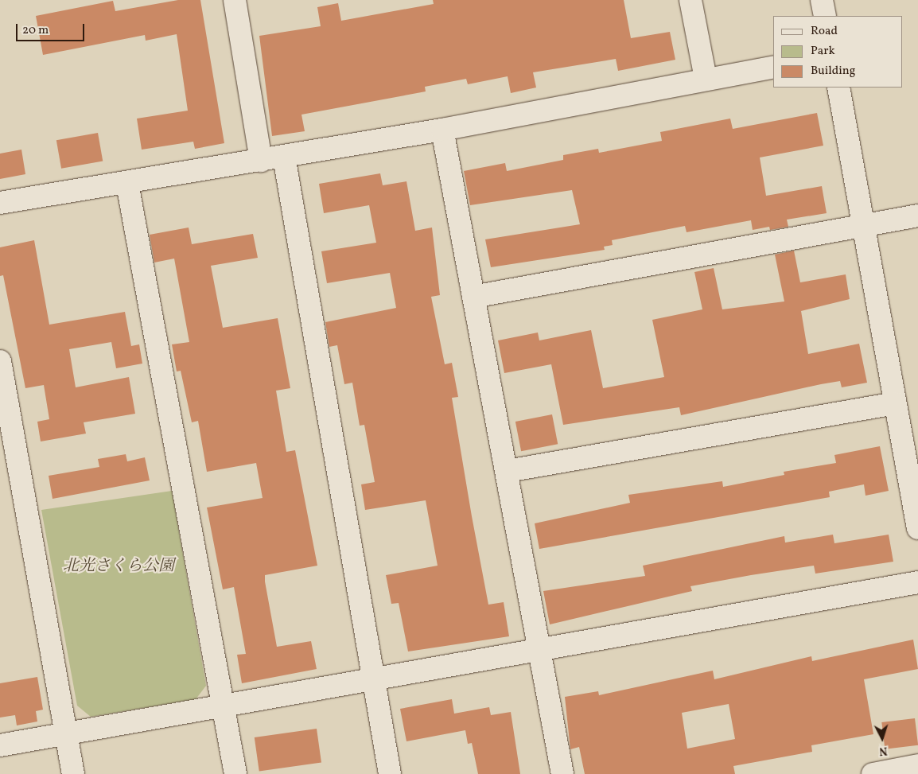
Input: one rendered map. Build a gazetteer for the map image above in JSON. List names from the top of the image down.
{
  "parks": ["北光さくら公園"],
  "legend": ["Road", "Park", "Building"],
  "scale_bar": "20 m",
  "north": "bottom"
}
